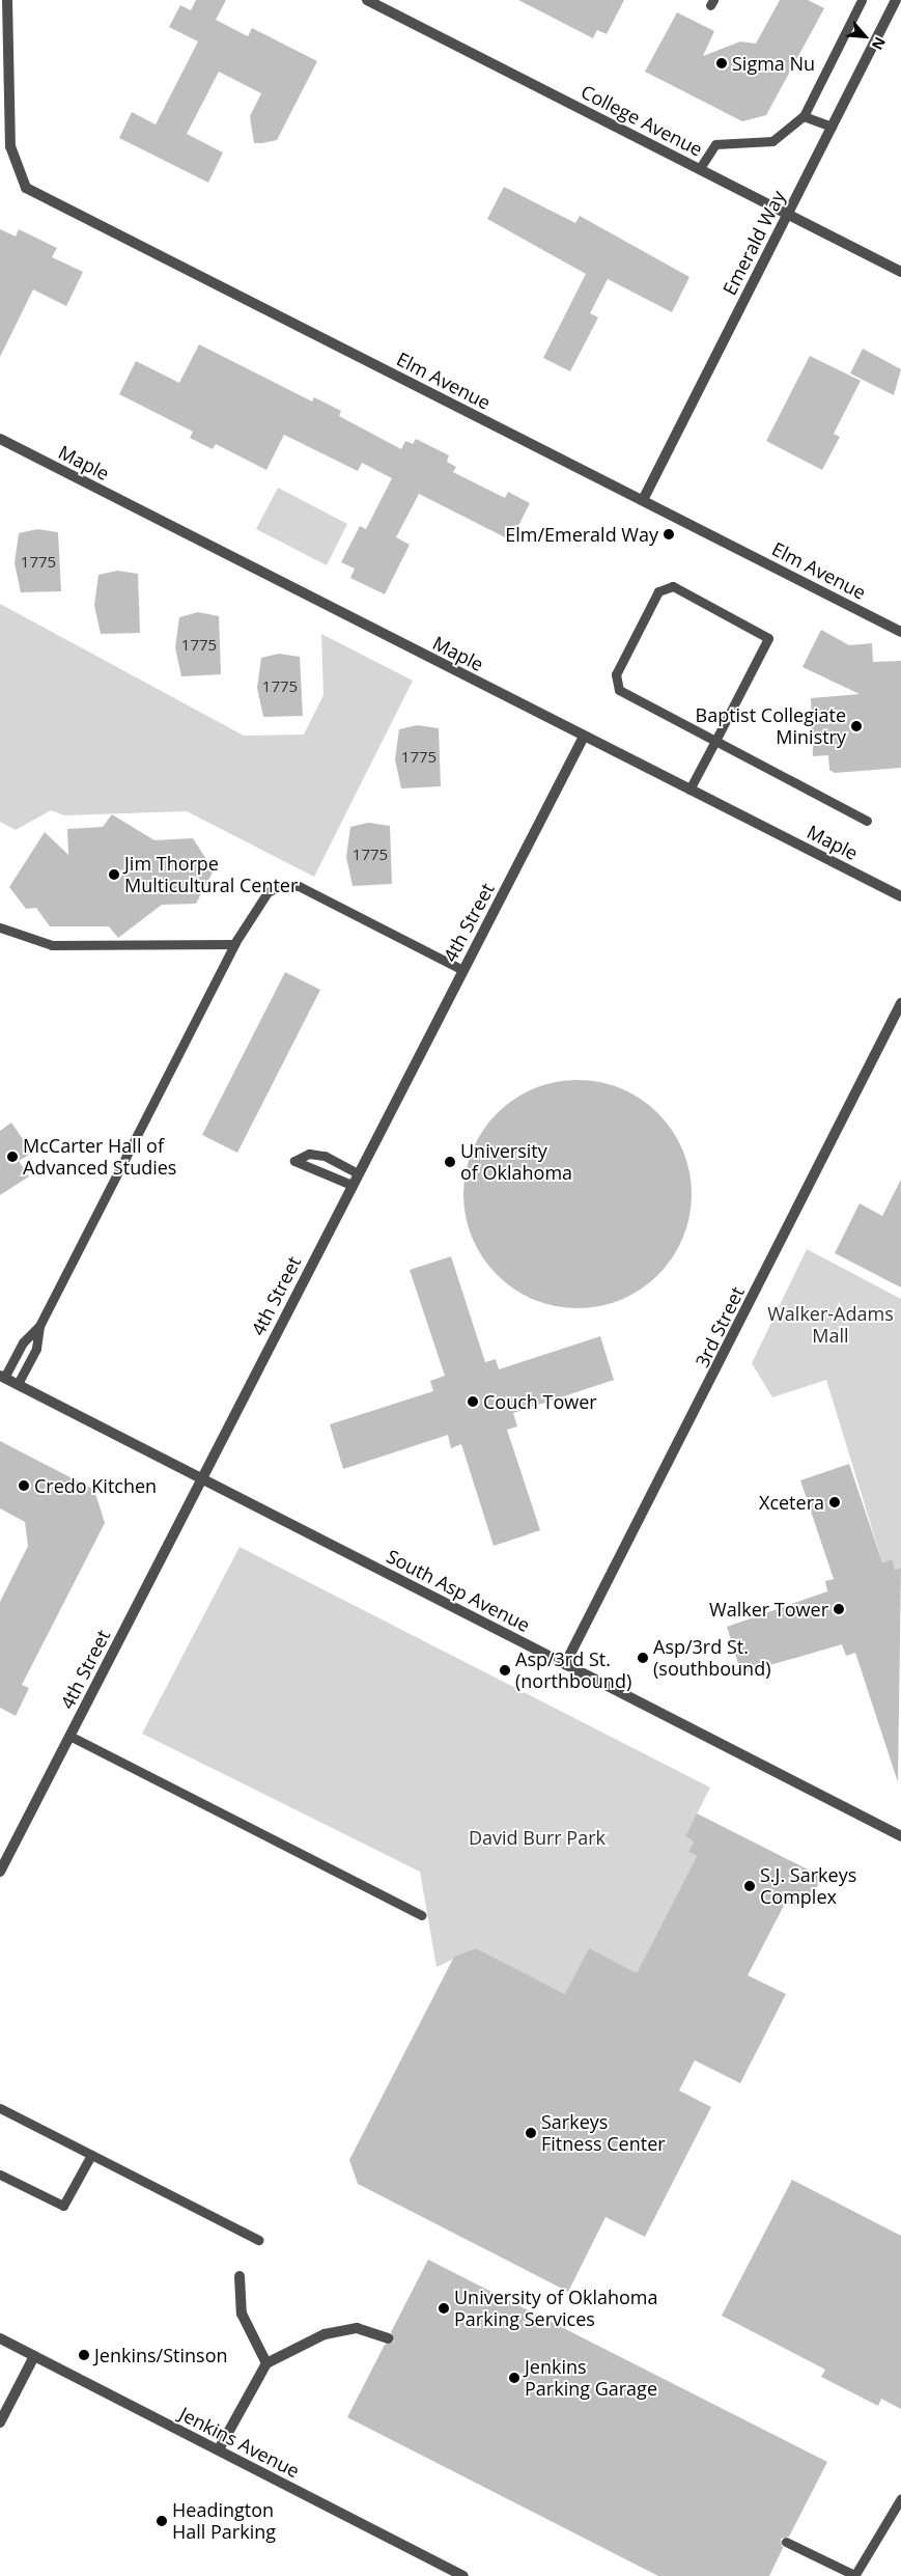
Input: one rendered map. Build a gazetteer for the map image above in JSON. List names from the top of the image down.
{
  "streets": {
    "street": [
      "College Avenue",
      "Emerald Way",
      "Elm Avenue",
      "Maple",
      "4th Street",
      "3rd Street",
      "South Asp Avenue",
      "Jenkins Avenue"
    ]
  },
  "crossings": [
    ["College Avenue", "Emerald Way"],
    ["Emerald Way", "Elm Avenue"],
    ["Maple", "4th Street"],
    ["4th Street", "South Asp Avenue"],
    ["3rd Street", "South Asp Avenue"]
  ],
  "parks": ["Walker-Adams Mall", "David Burr Park"],
  "places": [
    "Sigma Nu",
    "Elm/Emerald Way",
    "Baptist Collegiate Ministry",
    "Jim Thorpe Multicultural Center",
    "McCarter Hall of Advanced Studies",
    "University of Oklahoma",
    "Couch Tower",
    "Credo Kitchen",
    "Xcetera",
    "Walker Tower",
    "Asp/3rd St. (southbound)",
    "Asp/3rd St. (northbound)",
    "S.J. Sarkeys Complex",
    "Sarkeys Fitness Center",
    "University of Oklahoma Parking Services",
    "Jenkins/Stinson",
    "Jenkins Parking Garage",
    "Headington Hall Parking"
  ],
  "house_numbers": [
    "1775",
    "1775",
    "1775",
    "1775",
    "1775"
  ],
  "north": "bottom right"
}
